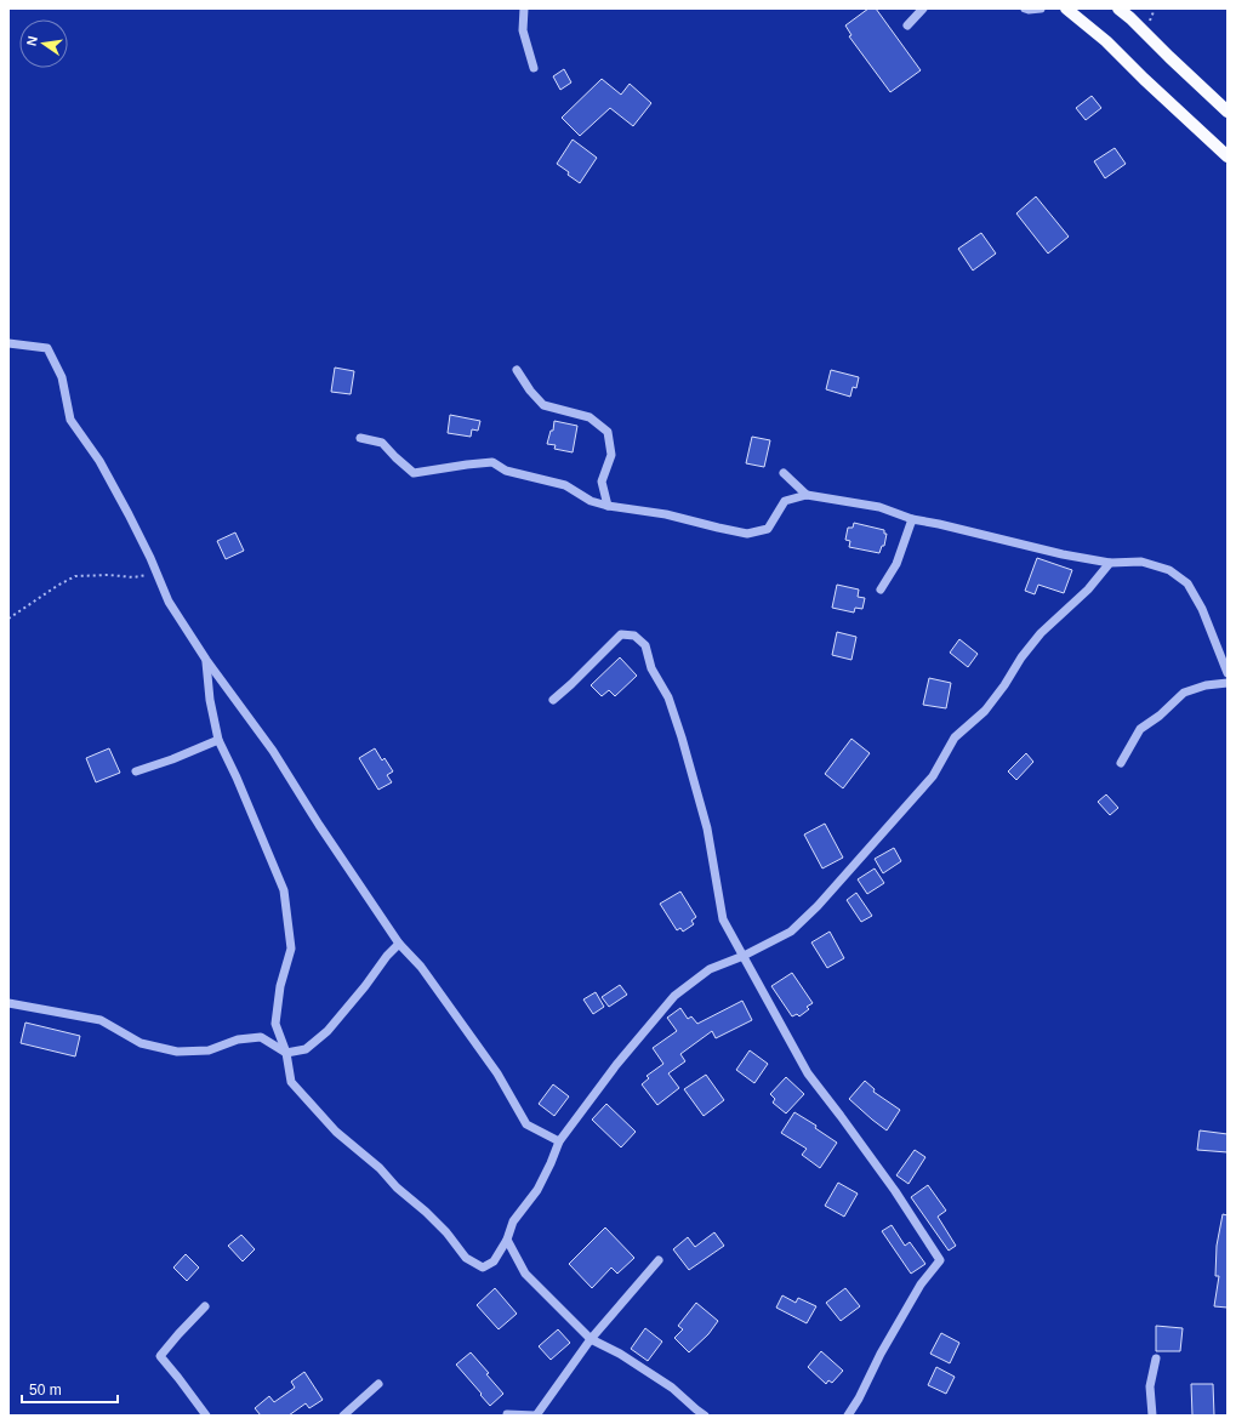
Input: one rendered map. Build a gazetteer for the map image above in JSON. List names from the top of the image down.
{
  "scale_bar": "50 m",
  "north": "left"
}
